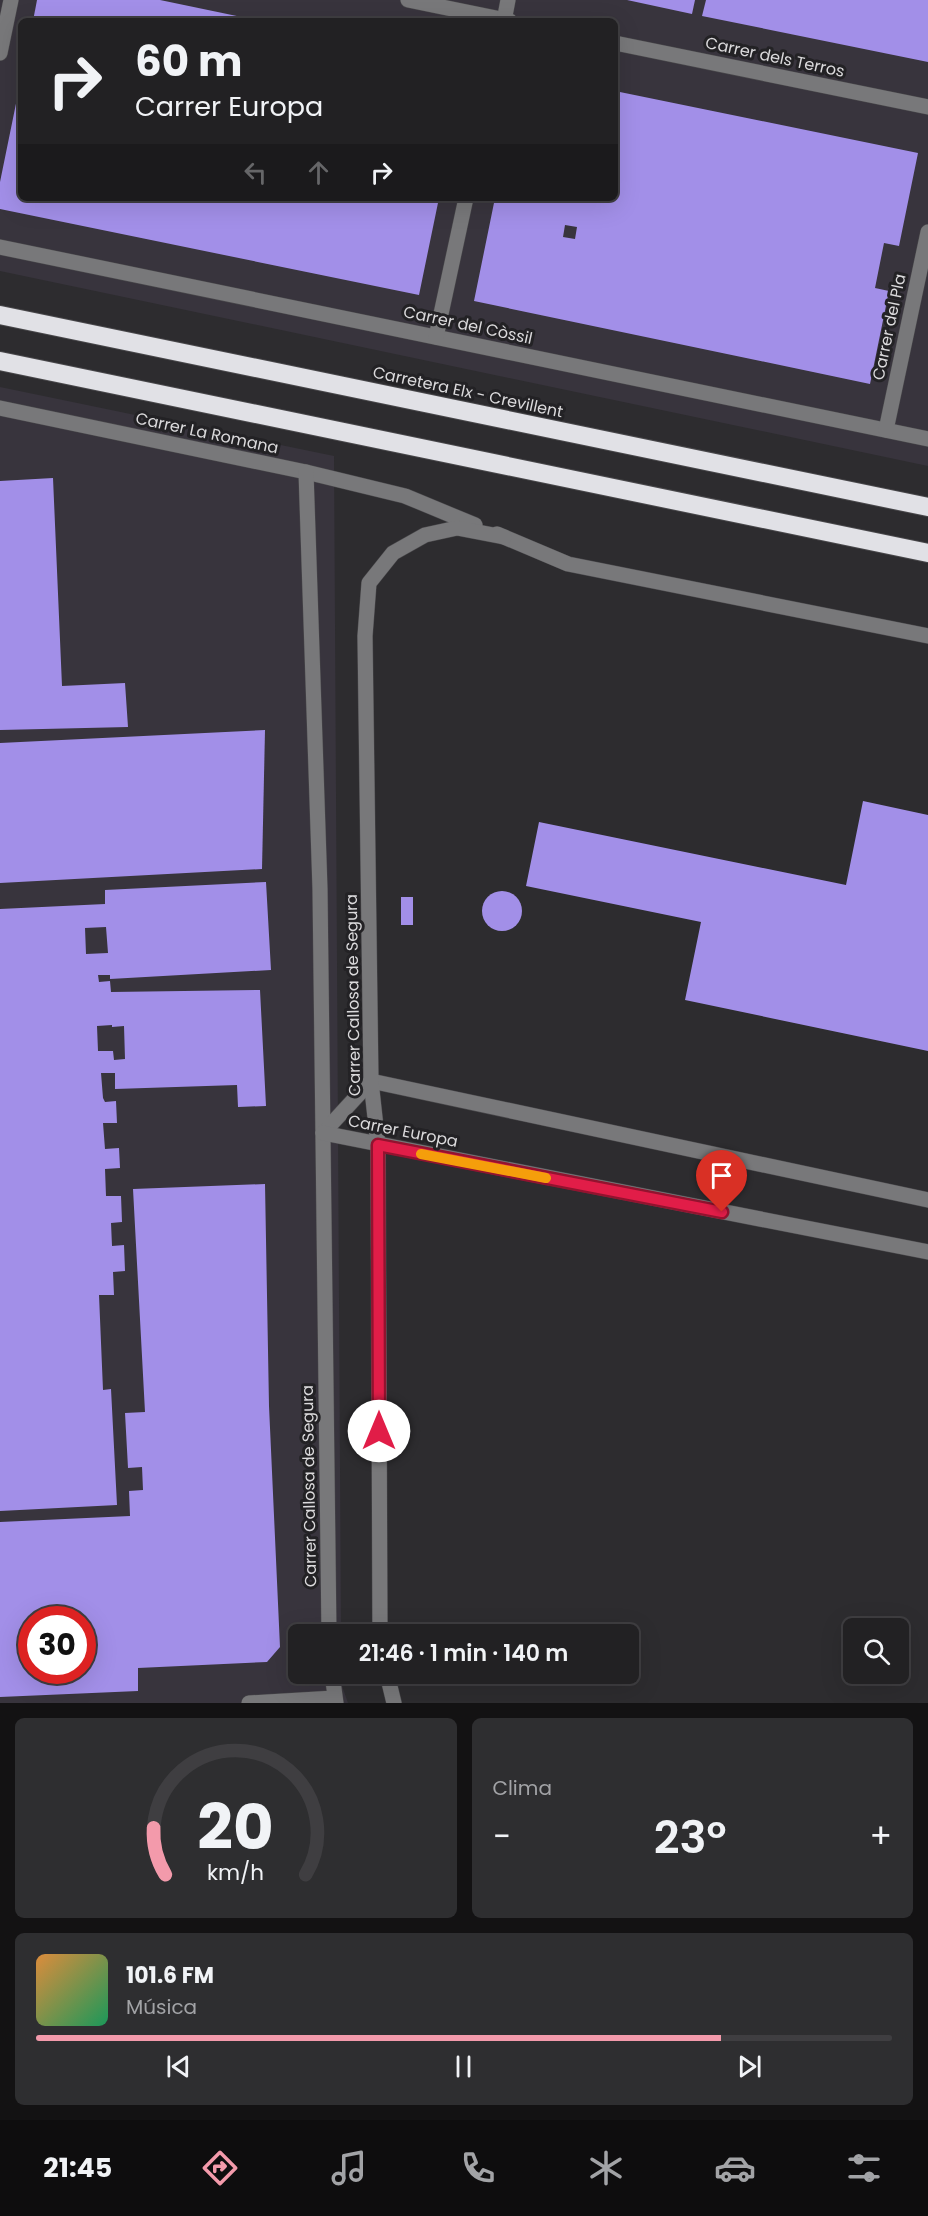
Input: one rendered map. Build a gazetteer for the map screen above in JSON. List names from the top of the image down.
{
  "streets": {
    "highway": ["Carretera Elx - Crevillent"],
    "street": [
      "Carrer dels Terros",
      "Carrer del Còssil",
      "Carrer del Pla",
      "Carrer La Romana",
      "Carrer Callosa de Segura",
      "Carrer Europa"
    ]
  },
  "crossings": [
    ["Carrer del Còssil", "Carrer del Pla"],
    ["Carrer La Romana", "Carrer Callosa de Segura"],
    ["Carrer Callosa de Segura", "Carrer Europa"]
  ],
  "page": {
    "turn": ["60 m", "Carrer Europa"],
    "limit": "30",
    "trip": "21:46 · 1 min · 140 m",
    "tile": "Clima",
    "heat": ["−", "23°", "+"],
    "song": ["101.6 FM", "Música"],
    "tabs": "21:45",
    "gauge": ["20", "km/h"]
  }
}
